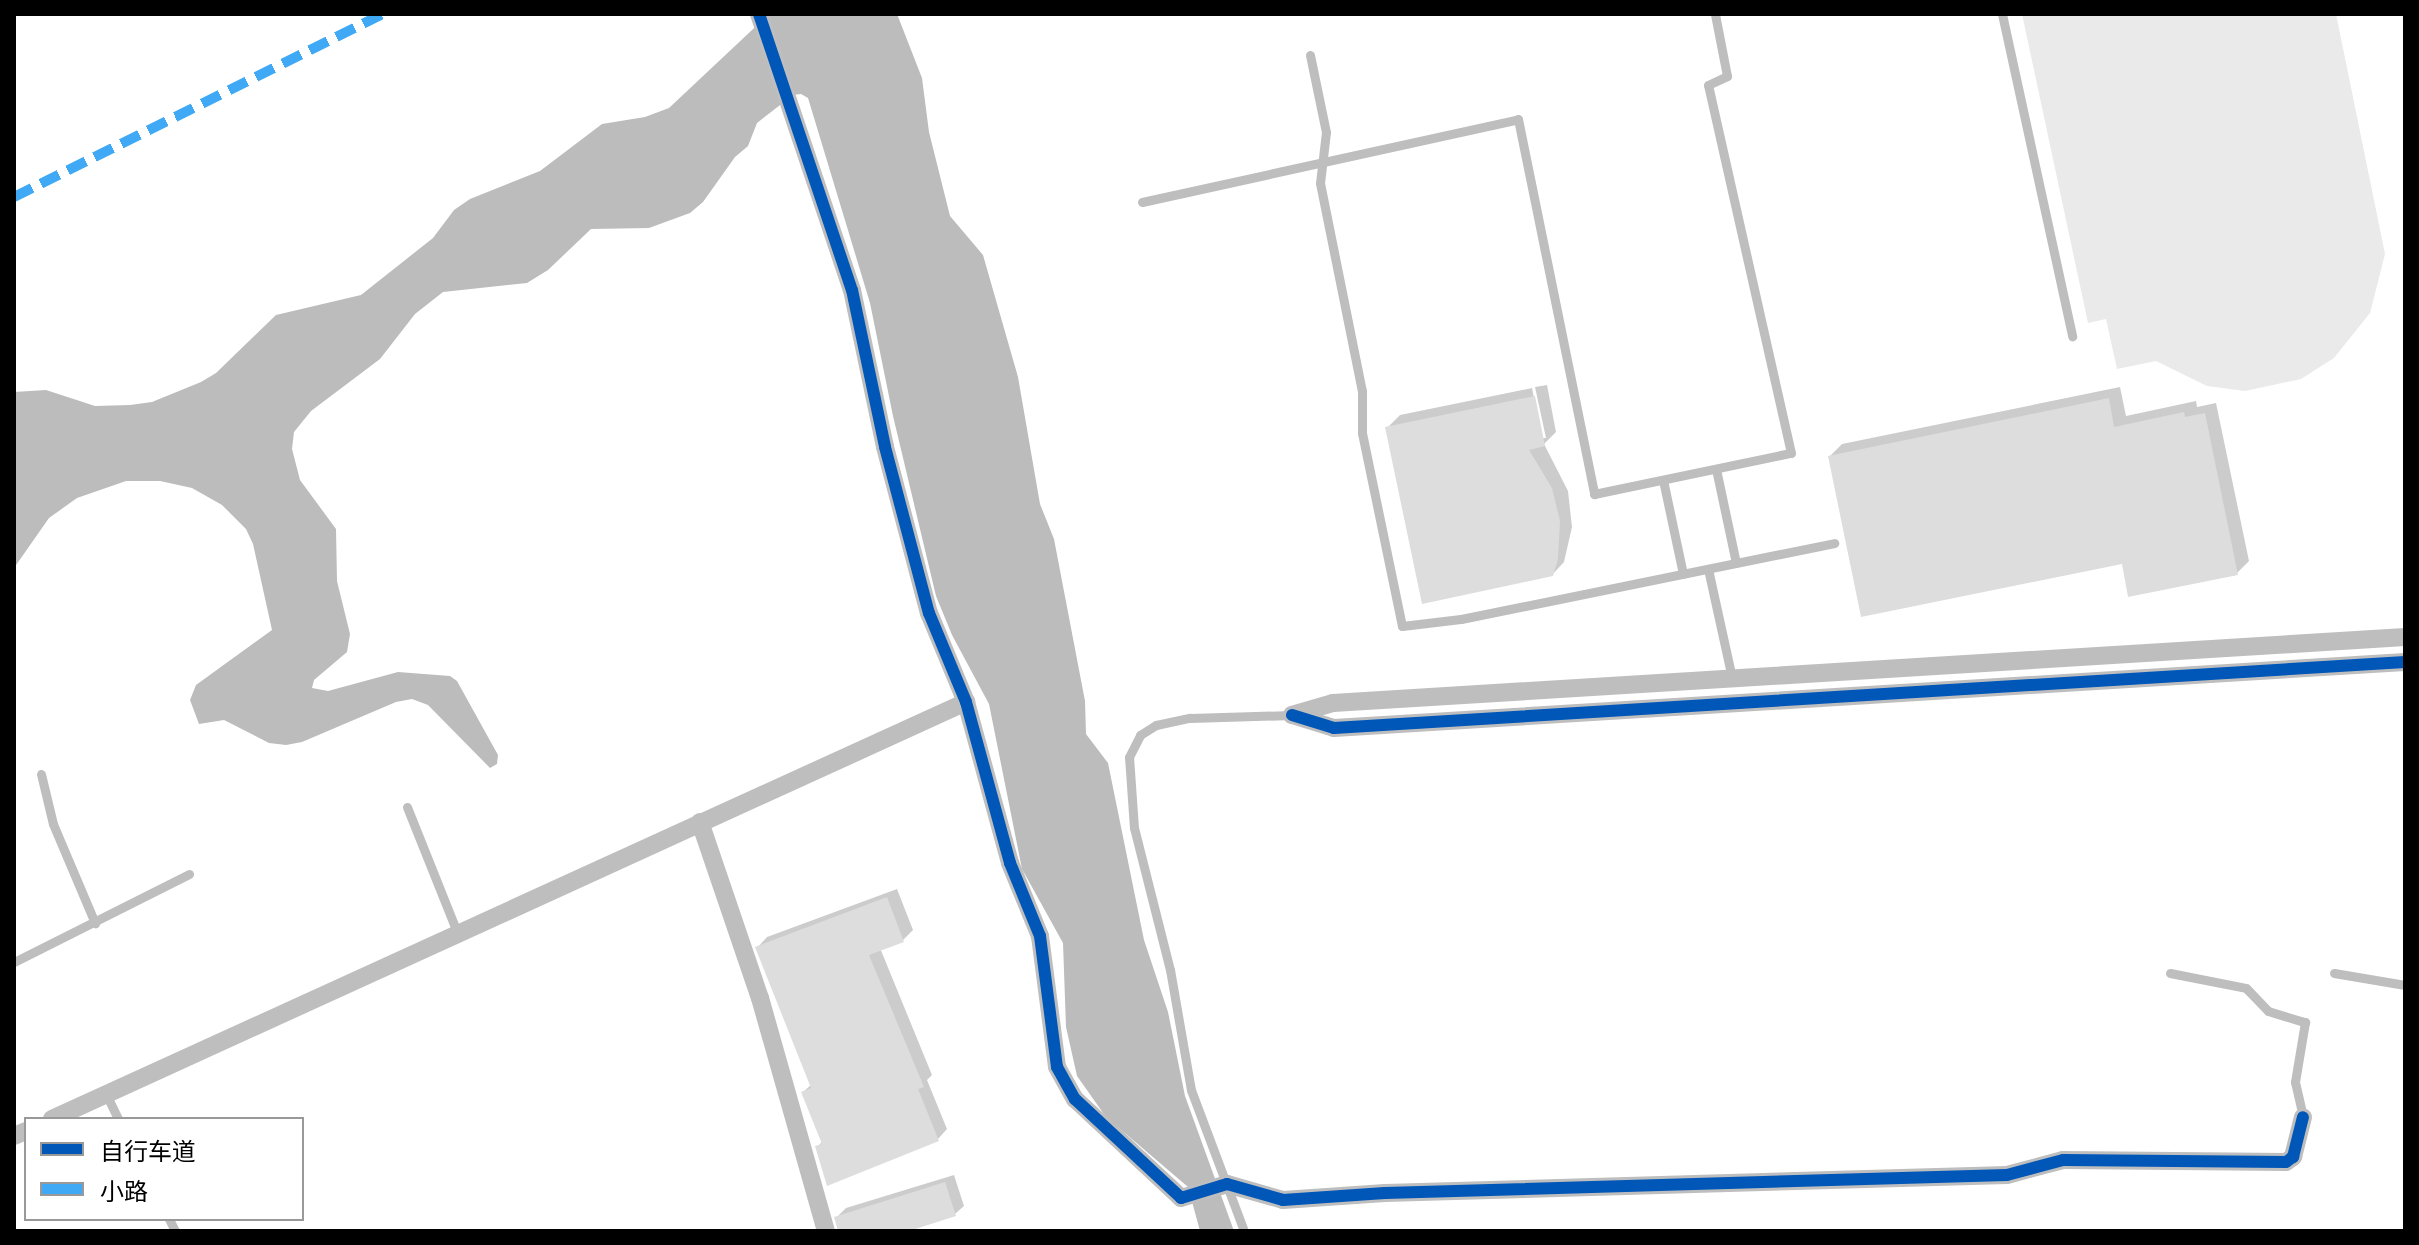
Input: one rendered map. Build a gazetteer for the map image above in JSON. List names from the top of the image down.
{
  "legend": ["自行车道", "小路"]
}
